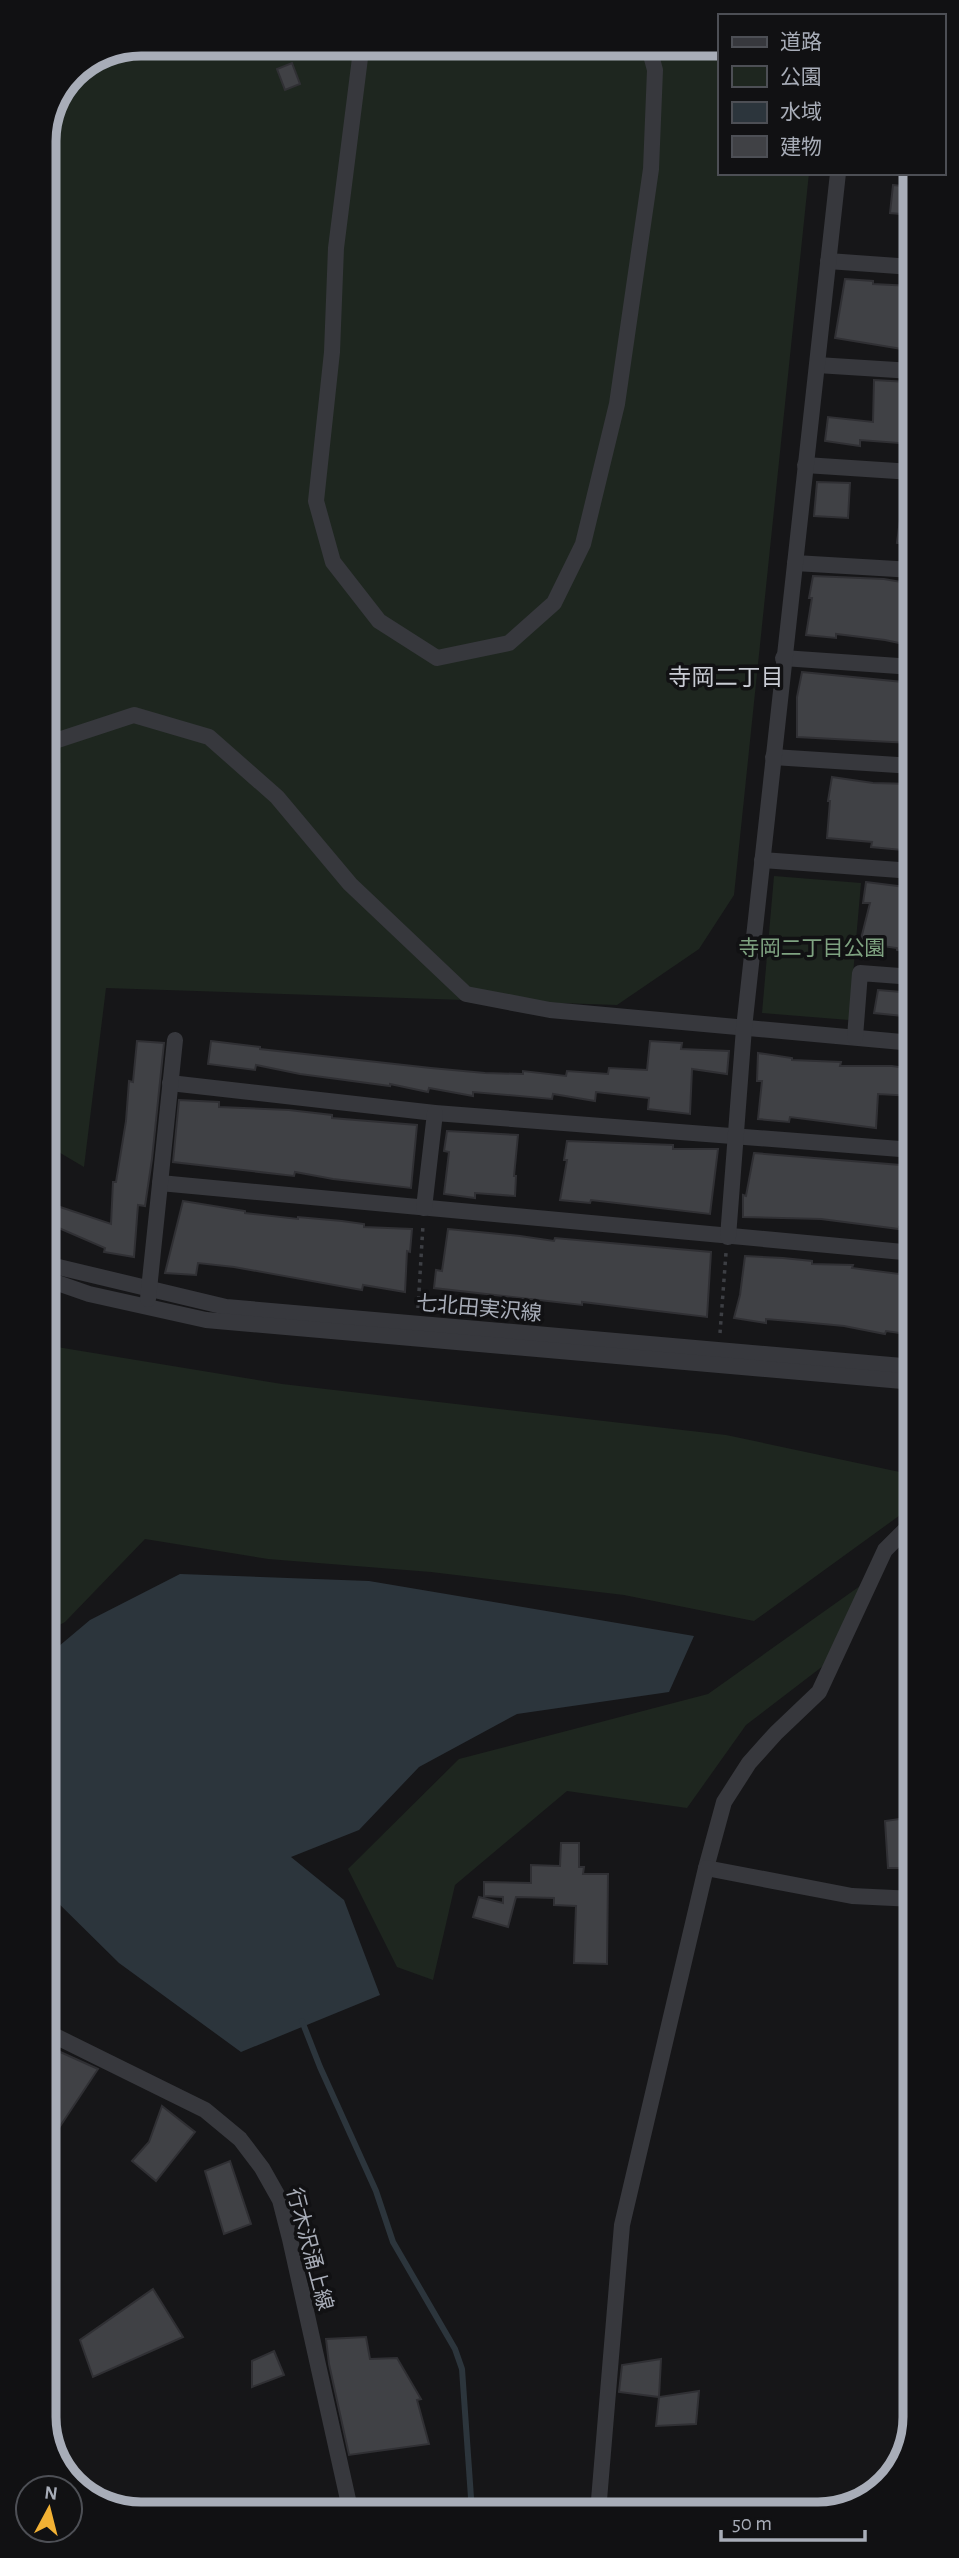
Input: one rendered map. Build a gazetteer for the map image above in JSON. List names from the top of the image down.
{
  "streets": {
    "street": ["七北田実沢線", "行木沢涌上線"]
  },
  "districts": ["寺岡二丁目"],
  "parks": ["寺岡二丁目公園"],
  "legend": [
    "道路",
    "公園",
    "水域",
    "建物"
  ],
  "scale_bar": "50 m",
  "north": "top"
}
